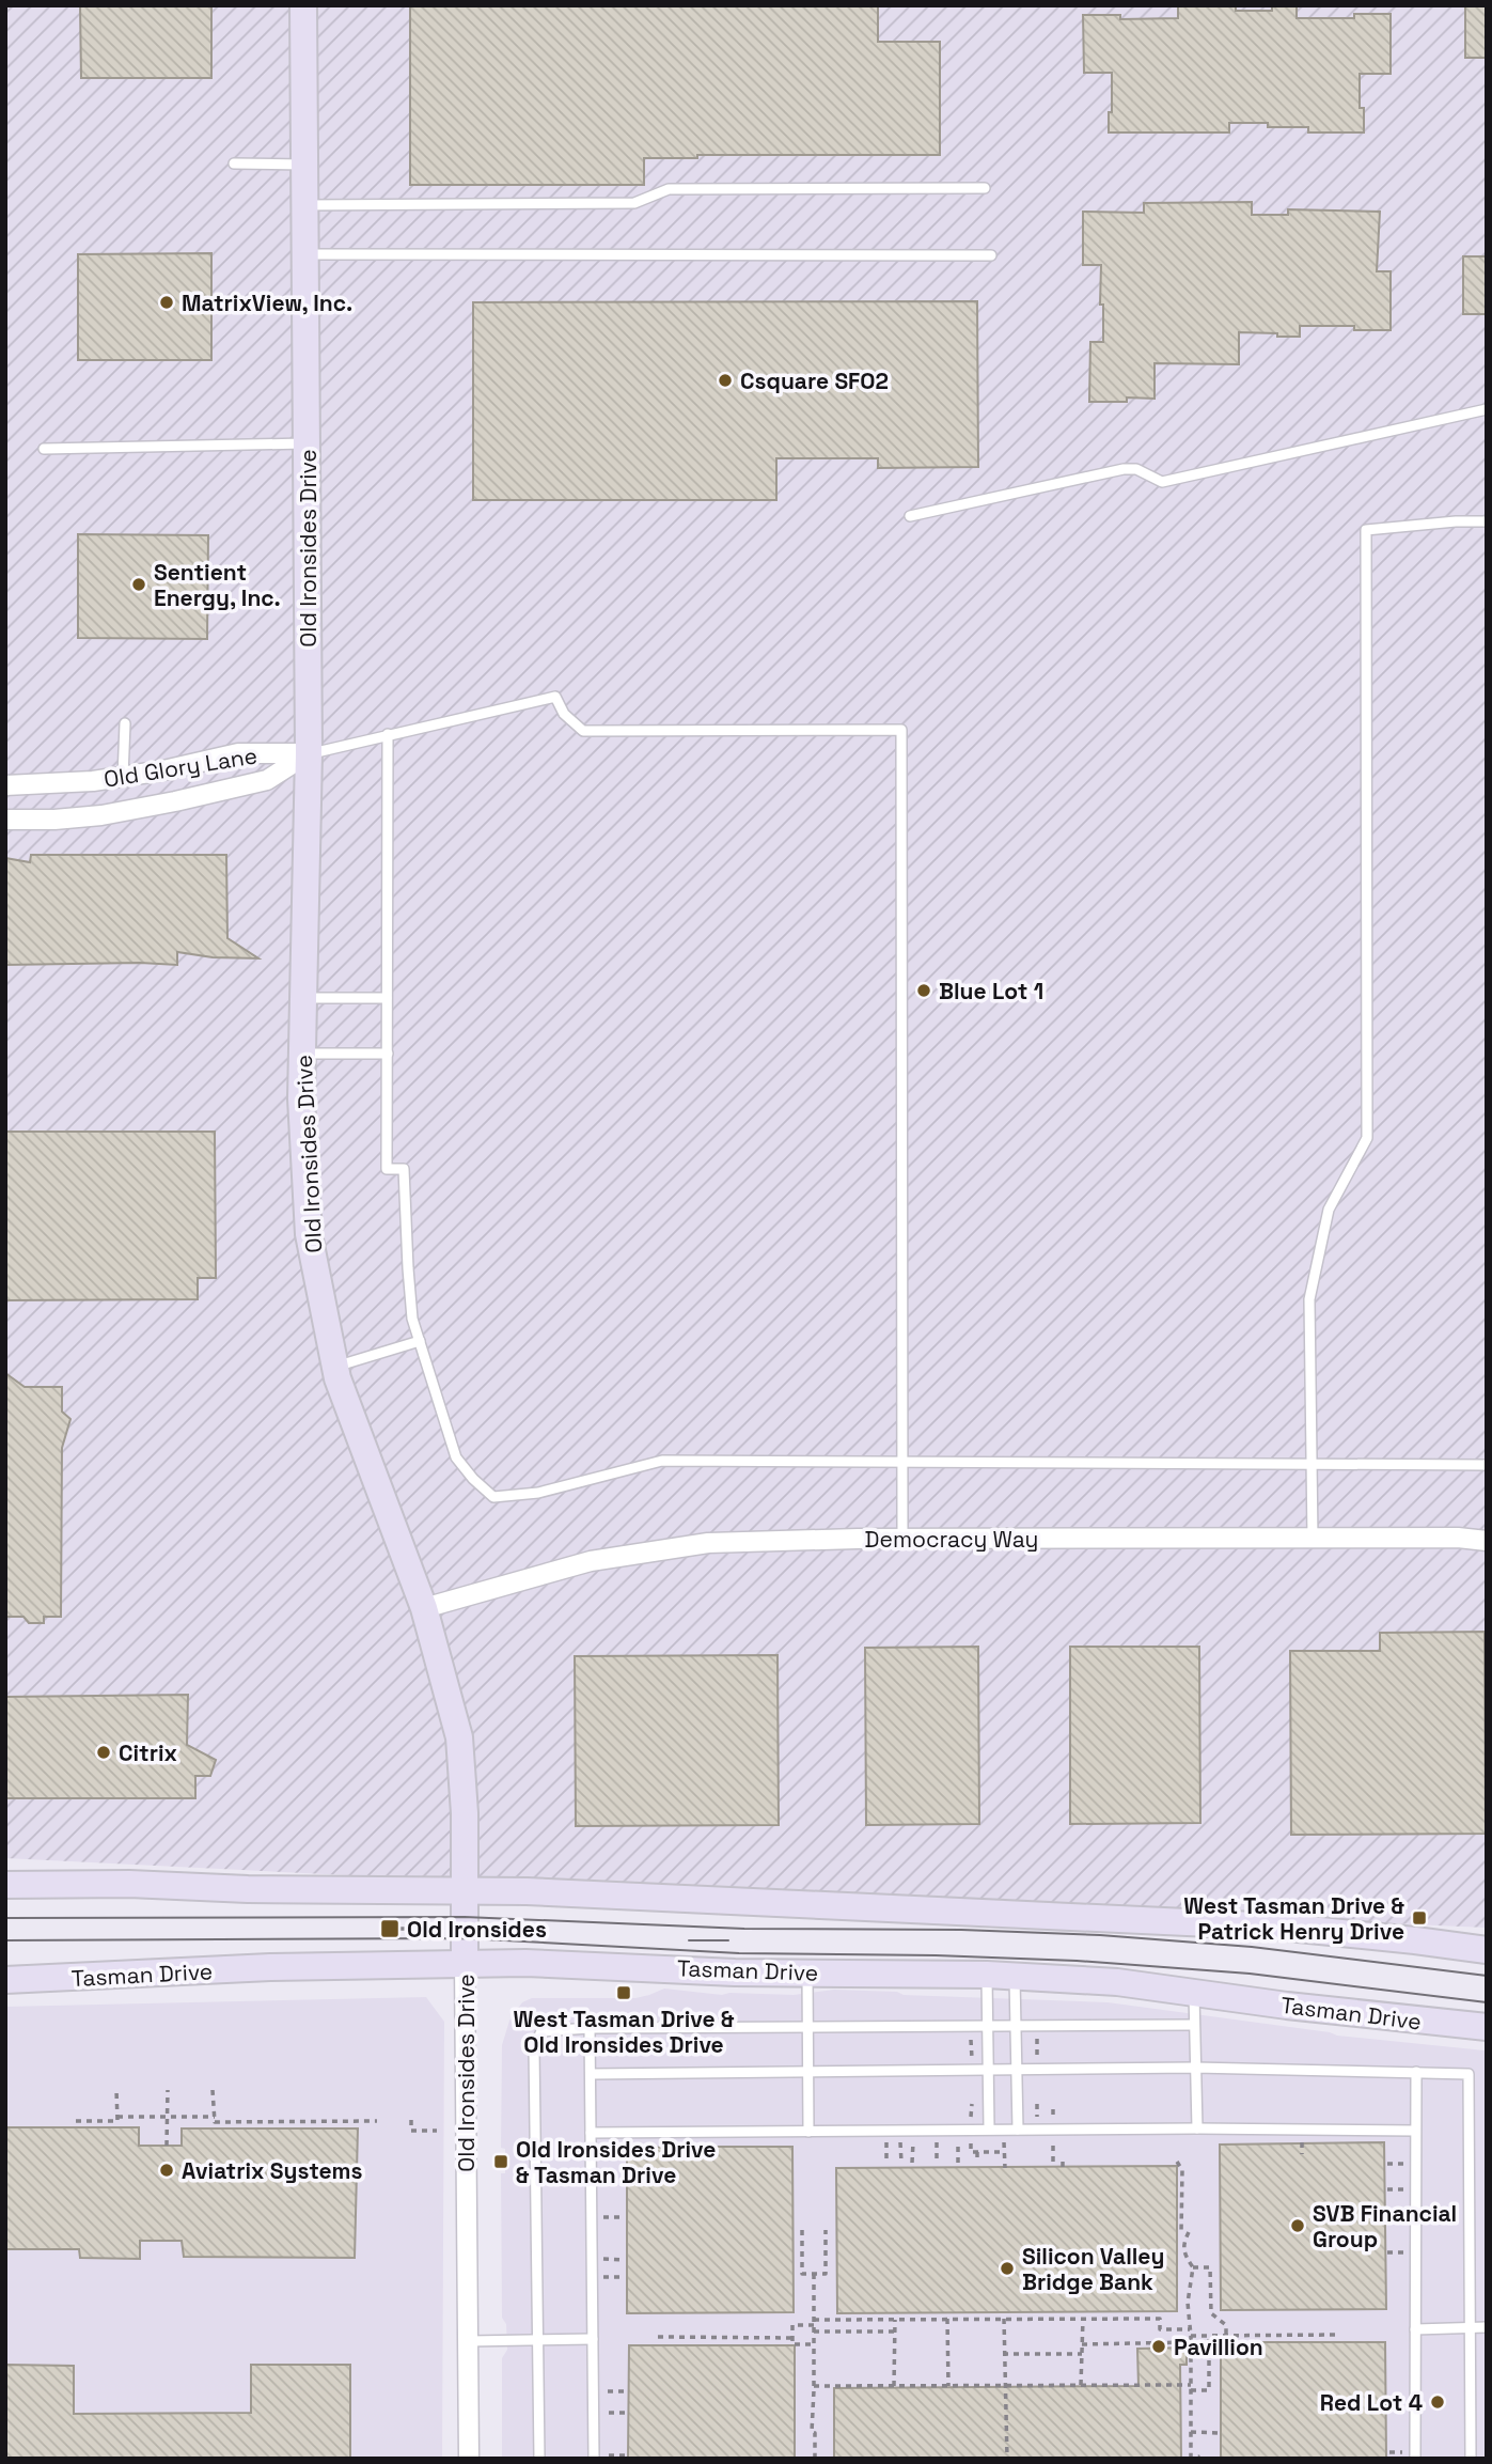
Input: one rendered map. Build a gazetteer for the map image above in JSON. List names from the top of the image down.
{
  "streets": {
    "main road": ["Old Ironsides Drive", "Tasman Drive"],
    "street": ["Old Glory Lane", "Democracy Way"]
  },
  "crossings": [
    ["Old Ironsides Drive", "Old Glory Lane"],
    ["Old Ironsides Drive", "Democracy Way"],
    ["Old Ironsides Drive", "Tasman Drive"]
  ],
  "places": {
    "other": [
      "MatrixView, Inc.",
      "Csquare SFO2",
      "Sentient Energy, Inc.",
      "Blue Lot 1",
      "Citrix",
      "Aviatrix Systems",
      "SVB Financial Group",
      "Silicon Valley Bridge Bank",
      "Pavillion",
      "Red Lot 4"
    ],
    "transit": [
      "West Tasman Drive & Patrick Henry Drive",
      "Old Ironsides",
      "West Tasman Drive & Old Ironsides Drive",
      "Old Ironsides Drive & Tasman Drive"
    ]
  }
}
